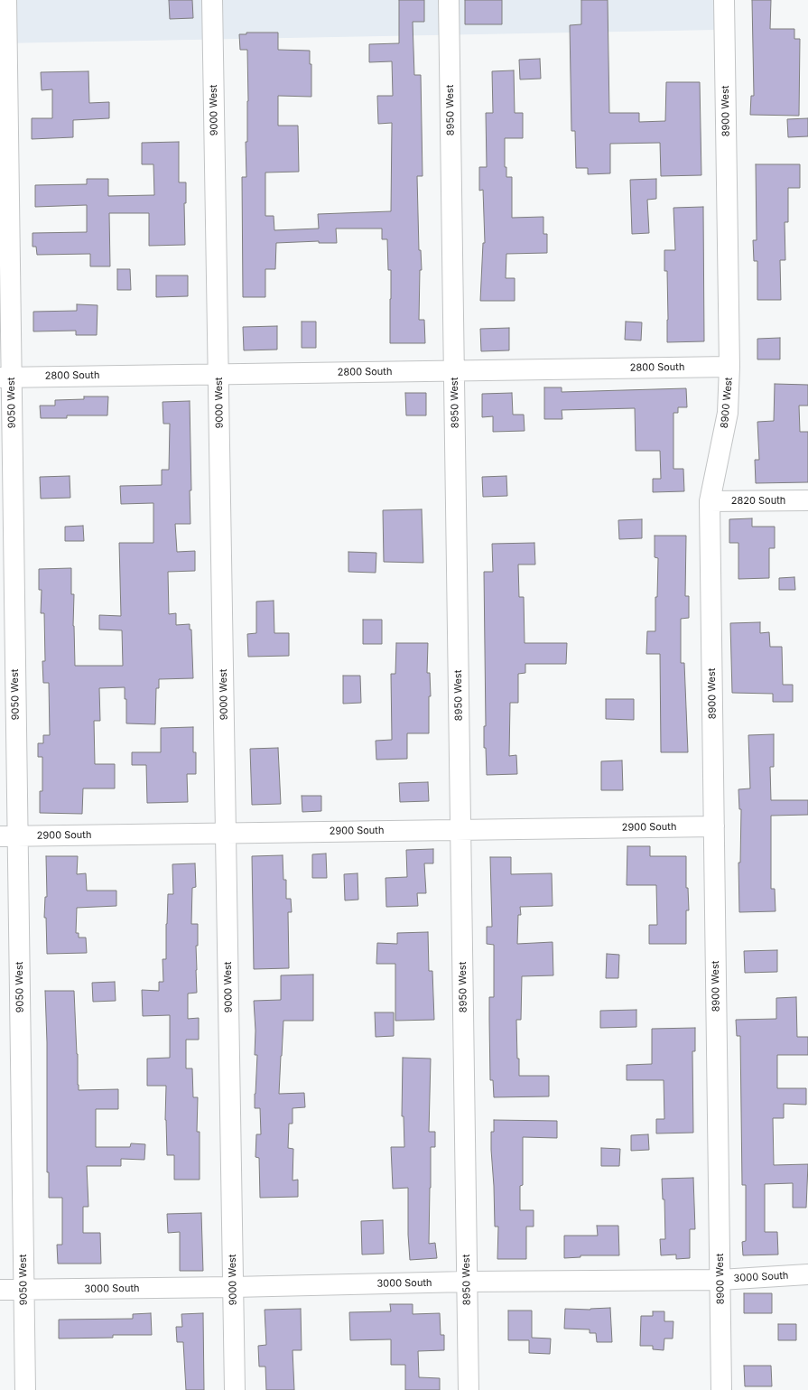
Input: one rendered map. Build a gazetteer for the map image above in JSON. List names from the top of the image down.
{
  "streets": {
    "street": [
      "9000 West",
      "8950 West",
      "8900 West",
      "2800 South",
      "9050 West",
      "2820 South",
      "2900 South",
      "3000 South"
    ]
  },
  "crossings": [
    ["9000 West", "2800 South"],
    ["9000 West", "2900 South"],
    ["9000 West", "3000 South"],
    ["8950 West", "2800 South"],
    ["8950 West", "2900 South"],
    ["8950 West", "3000 South"],
    ["8900 West", "2800 South"],
    ["8900 West", "2820 South"],
    ["8900 West", "2900 South"],
    ["8900 West", "3000 South"],
    ["2800 South", "9050 West"],
    ["9050 West", "2900 South"],
    ["9050 West", "3000 South"]
  ]
}
